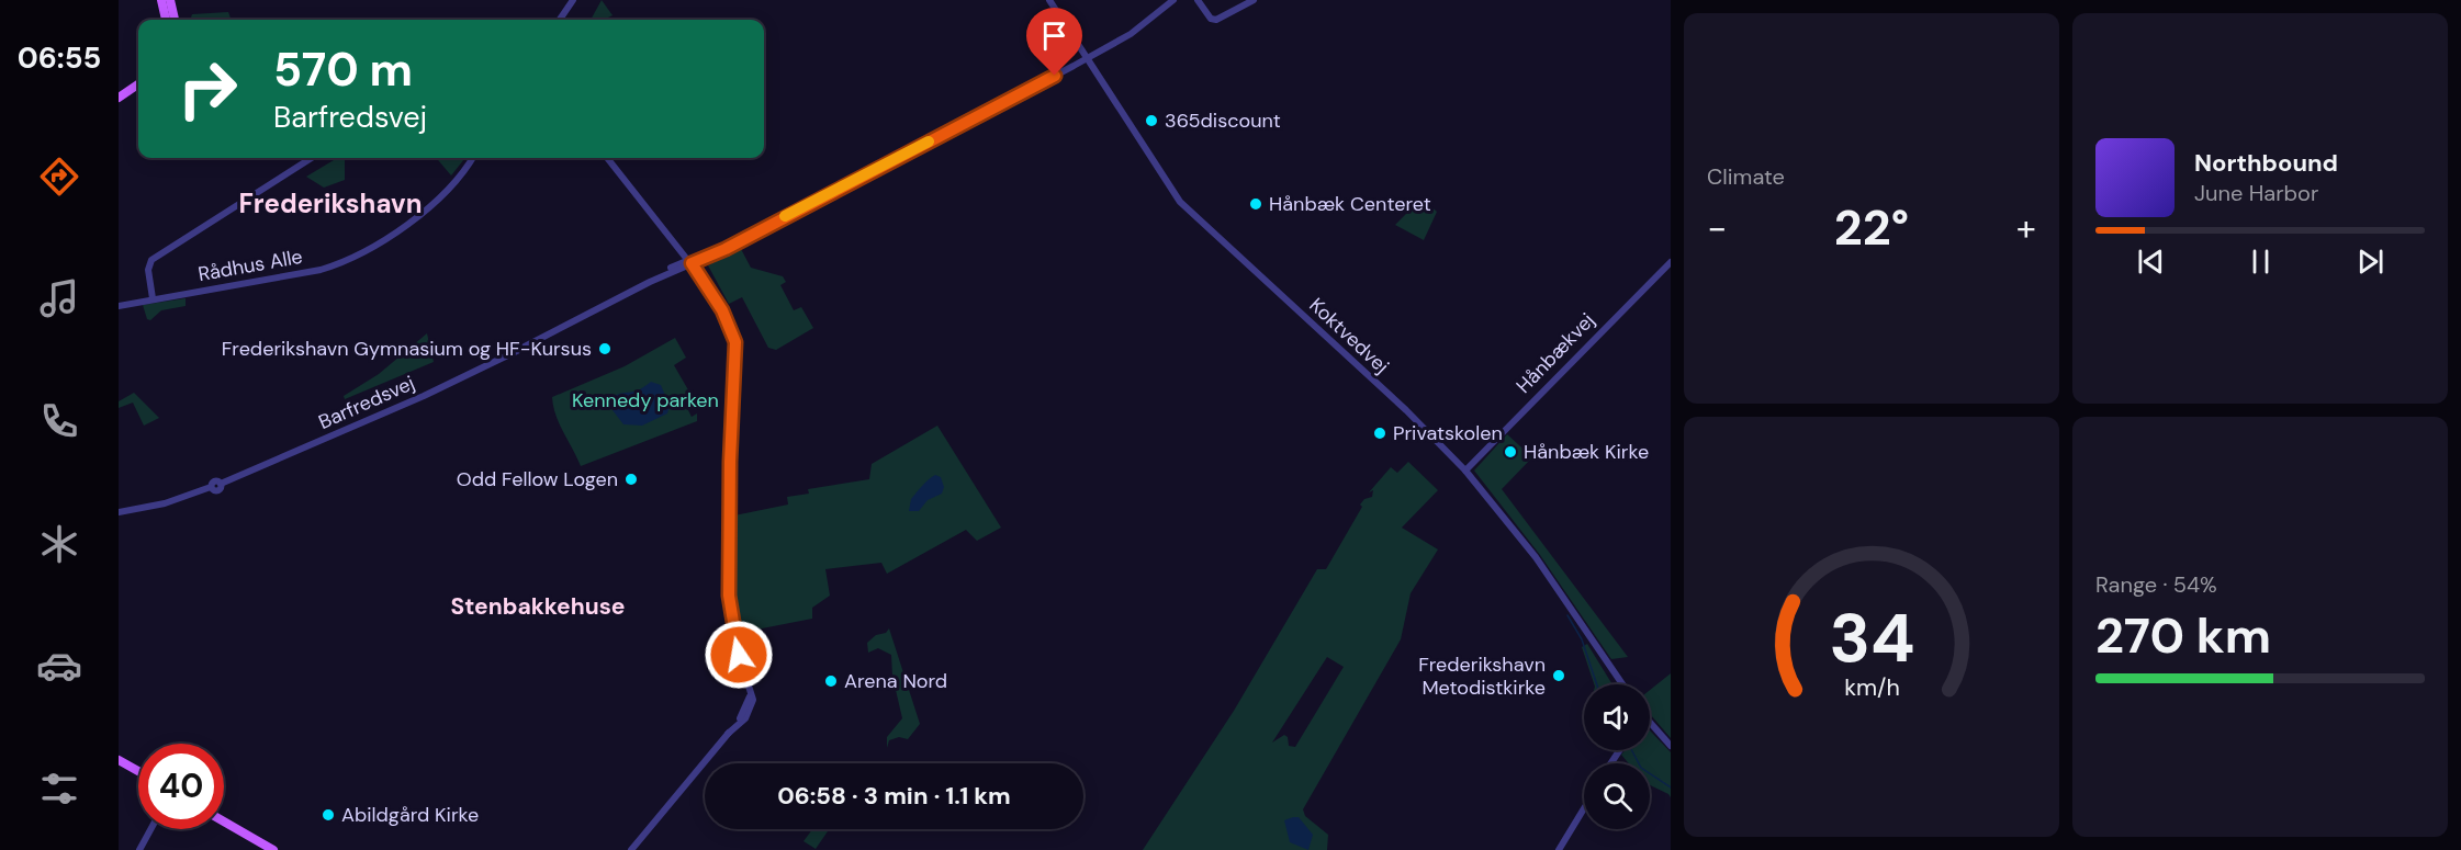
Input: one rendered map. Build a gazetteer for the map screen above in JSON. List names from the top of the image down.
{
  "streets": {
    "street": [
      "Rådhus Alle",
      "Koktvedvej",
      "Hånbækvej",
      "Barfredsvej"
    ]
  },
  "crossings": [
    ["Koktvedvej", "Hånbækvej"],
    ["Koktvedvej", "Barfredsvej"]
  ],
  "districts": ["Frederikshavn", "Stenbakkehuse"],
  "parks": ["Kennedy parken"],
  "places": [
    "365discount",
    "Hånbæk Centeret",
    "Frederikshavn Gymnasium og HF-Kursus",
    "Privatskolen",
    "Hånbæk Kirke",
    "Odd Fellow Logen",
    "Frederikshavn Metodistkirke",
    "Arena Nord",
    "Abildgård Kirke"
  ],
  "page": {
    "tabs": "06:55",
    "tile": [
      "Climate",
      ["Range · 54%", "270 km"]
    ],
    "turn": ["570 m", "Barfredsvej"],
    "song": ["Northbound", "June Harbor"],
    "heat": ["−", "22°", "+"],
    "limit": "40",
    "trip": "06:58 · 3 min · 1.1 km",
    "gauge": ["34", "km/h"]
  }
}
